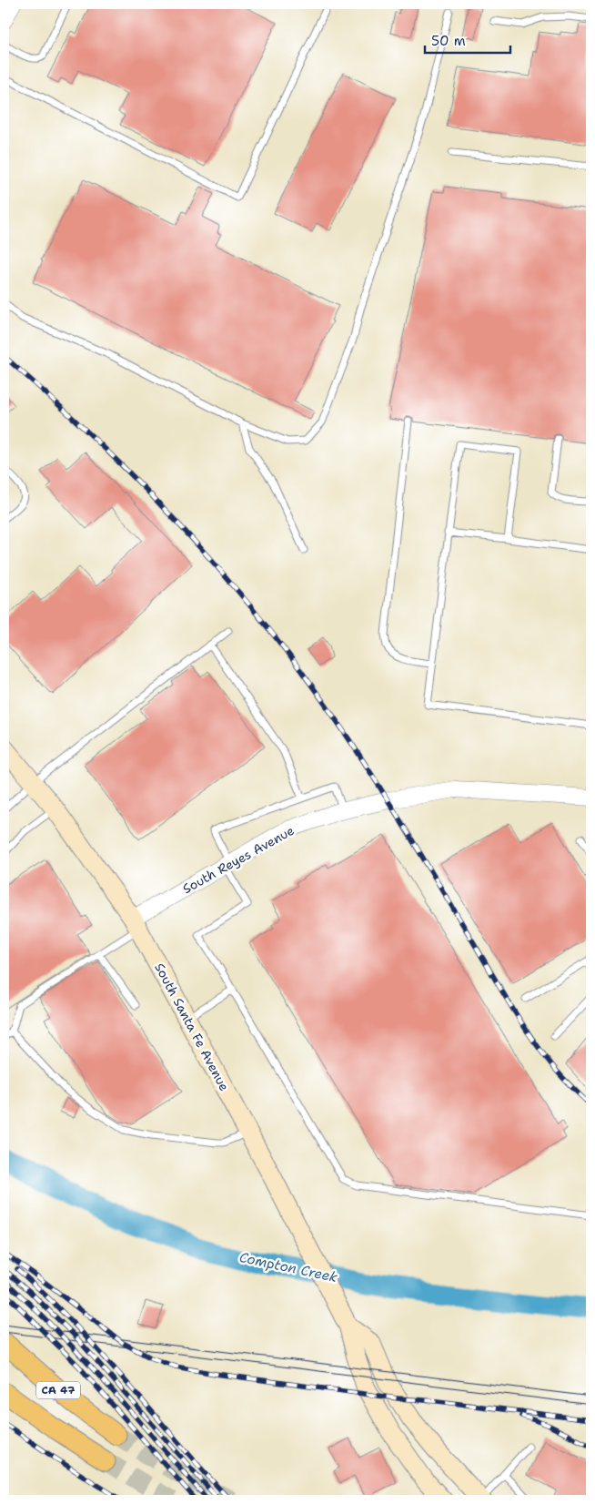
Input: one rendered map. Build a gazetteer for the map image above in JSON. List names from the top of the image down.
{
  "streets": {
    "main road": ["South Santa Fe Avenue", "CA 47"],
    "street": ["South Reyes Avenue"]
  },
  "crossings": [
    ["South Reyes Avenue", "South Santa Fe Avenue"]
  ],
  "water": ["Compton Creek"],
  "scale_bar": "50 m"
}
